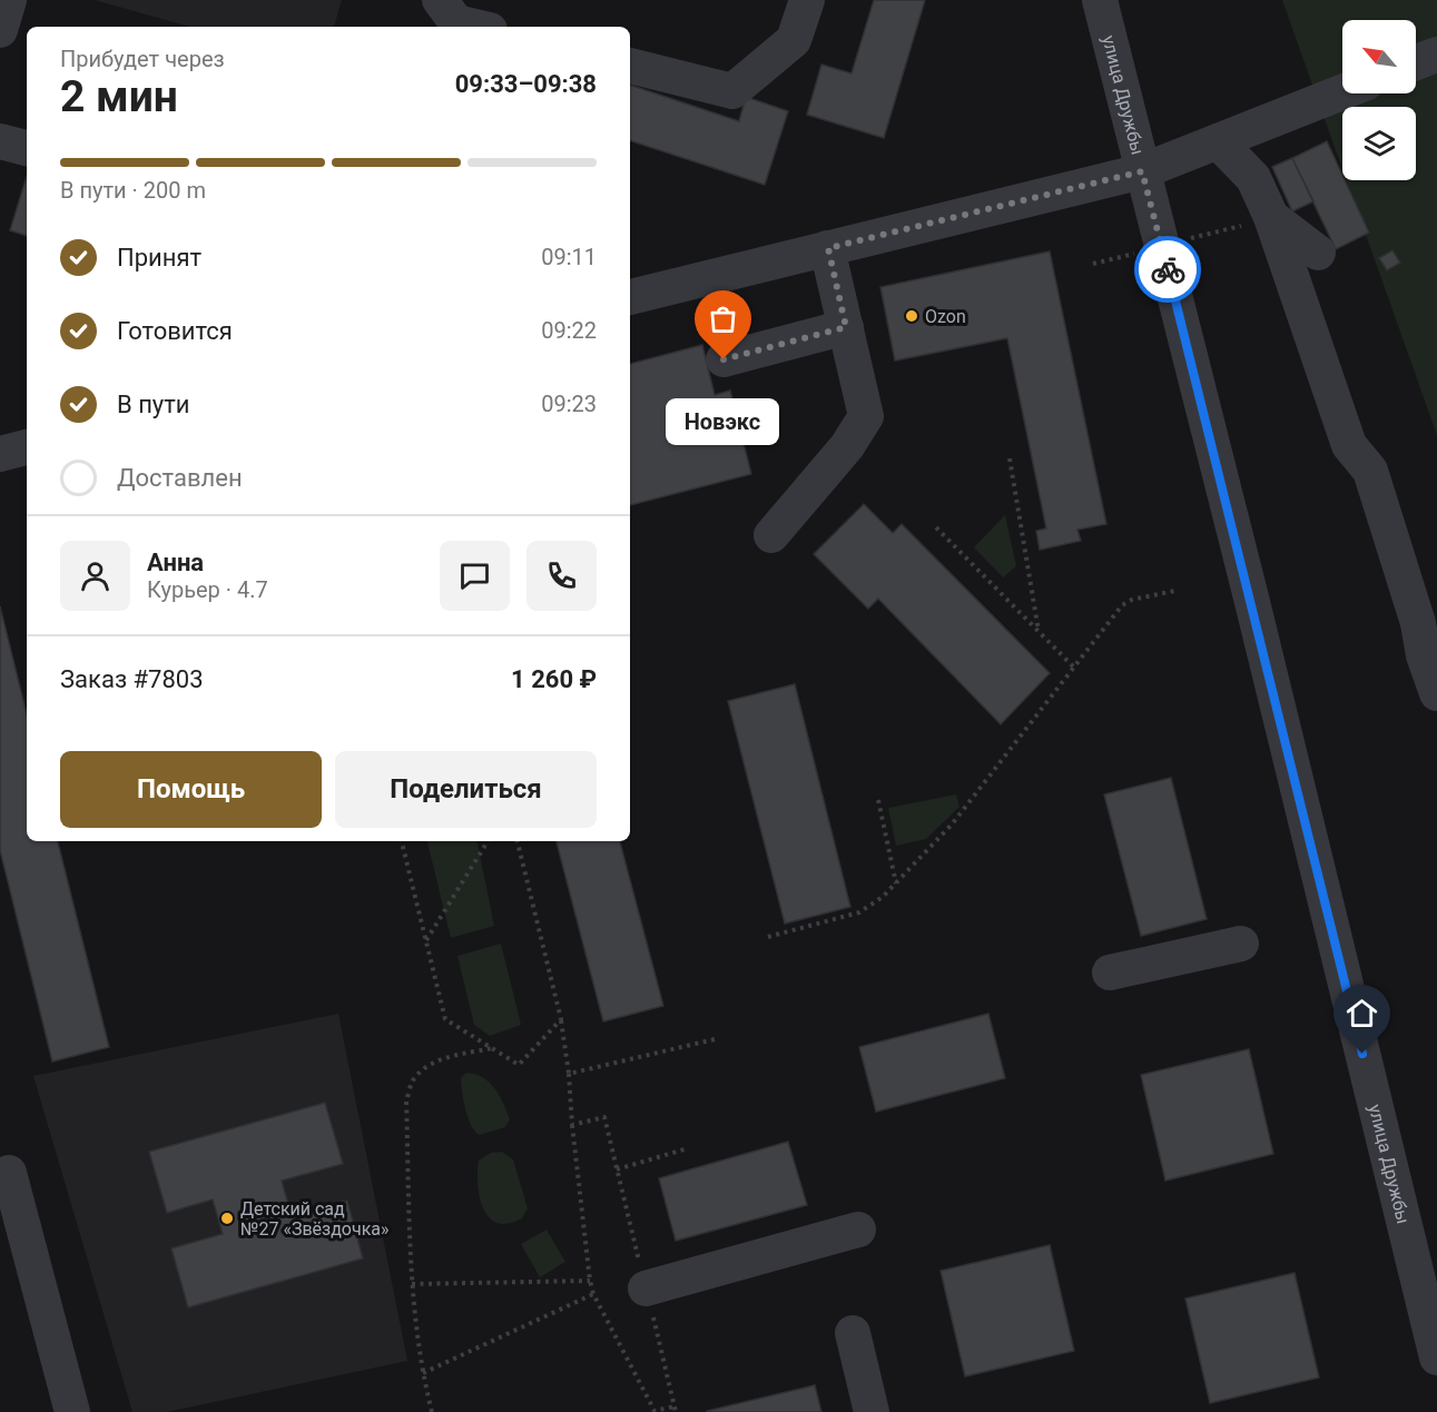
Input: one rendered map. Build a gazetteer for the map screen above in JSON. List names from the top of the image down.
{
  "streets": {
    "street": ["улица Дружбы"]
  },
  "places": ["Ozon", "Новэкс", "Детский сад №27 «Звёздочка»"],
  "north": "top left",
  "page": {
    "heading": ["2 мин", "Прибудет через", "09:33–09:38"],
    "panel": [
      "Анна",
      "Курьер · 4.7",
      "Заказ #7803",
      "1 260 ₽"
    ],
    "bar": "В пути · 200 m",
    "list": [
      ["Принят", "09:11"],
      ["Готовится", "09:22"],
      ["В пути", "09:23"],
      "Доставлен"
    ],
    "bubble": "Новэкс",
    "buttons": ["Помощь", "Поделиться"]
  }
}
